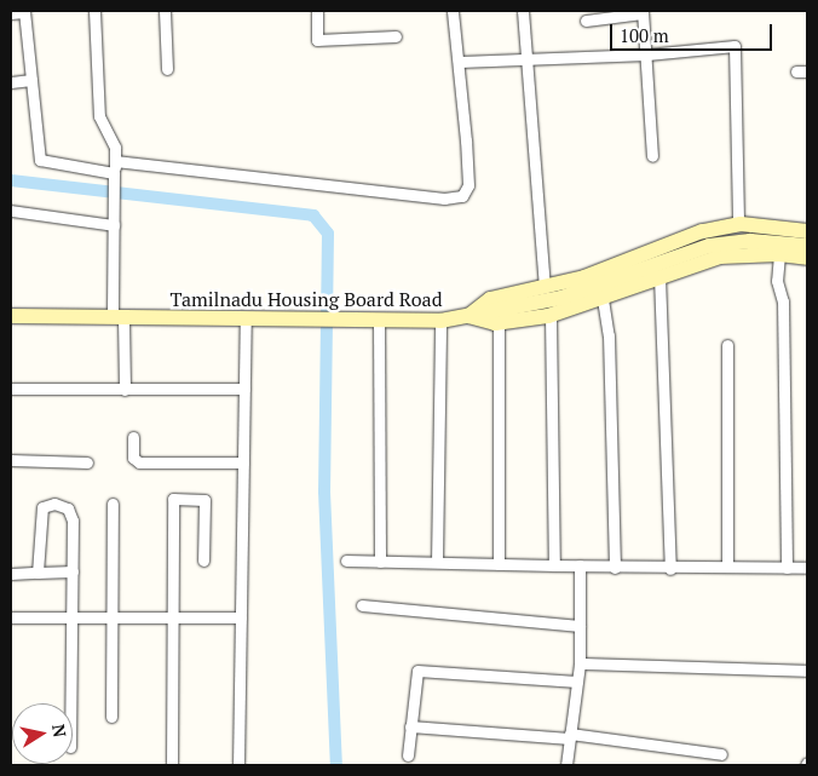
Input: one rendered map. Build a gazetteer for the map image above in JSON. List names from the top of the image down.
{
  "streets": {
    "street": ["Tamilnadu Housing Board Road"]
  },
  "scale_bar": "100 m",
  "north": "right"
}
